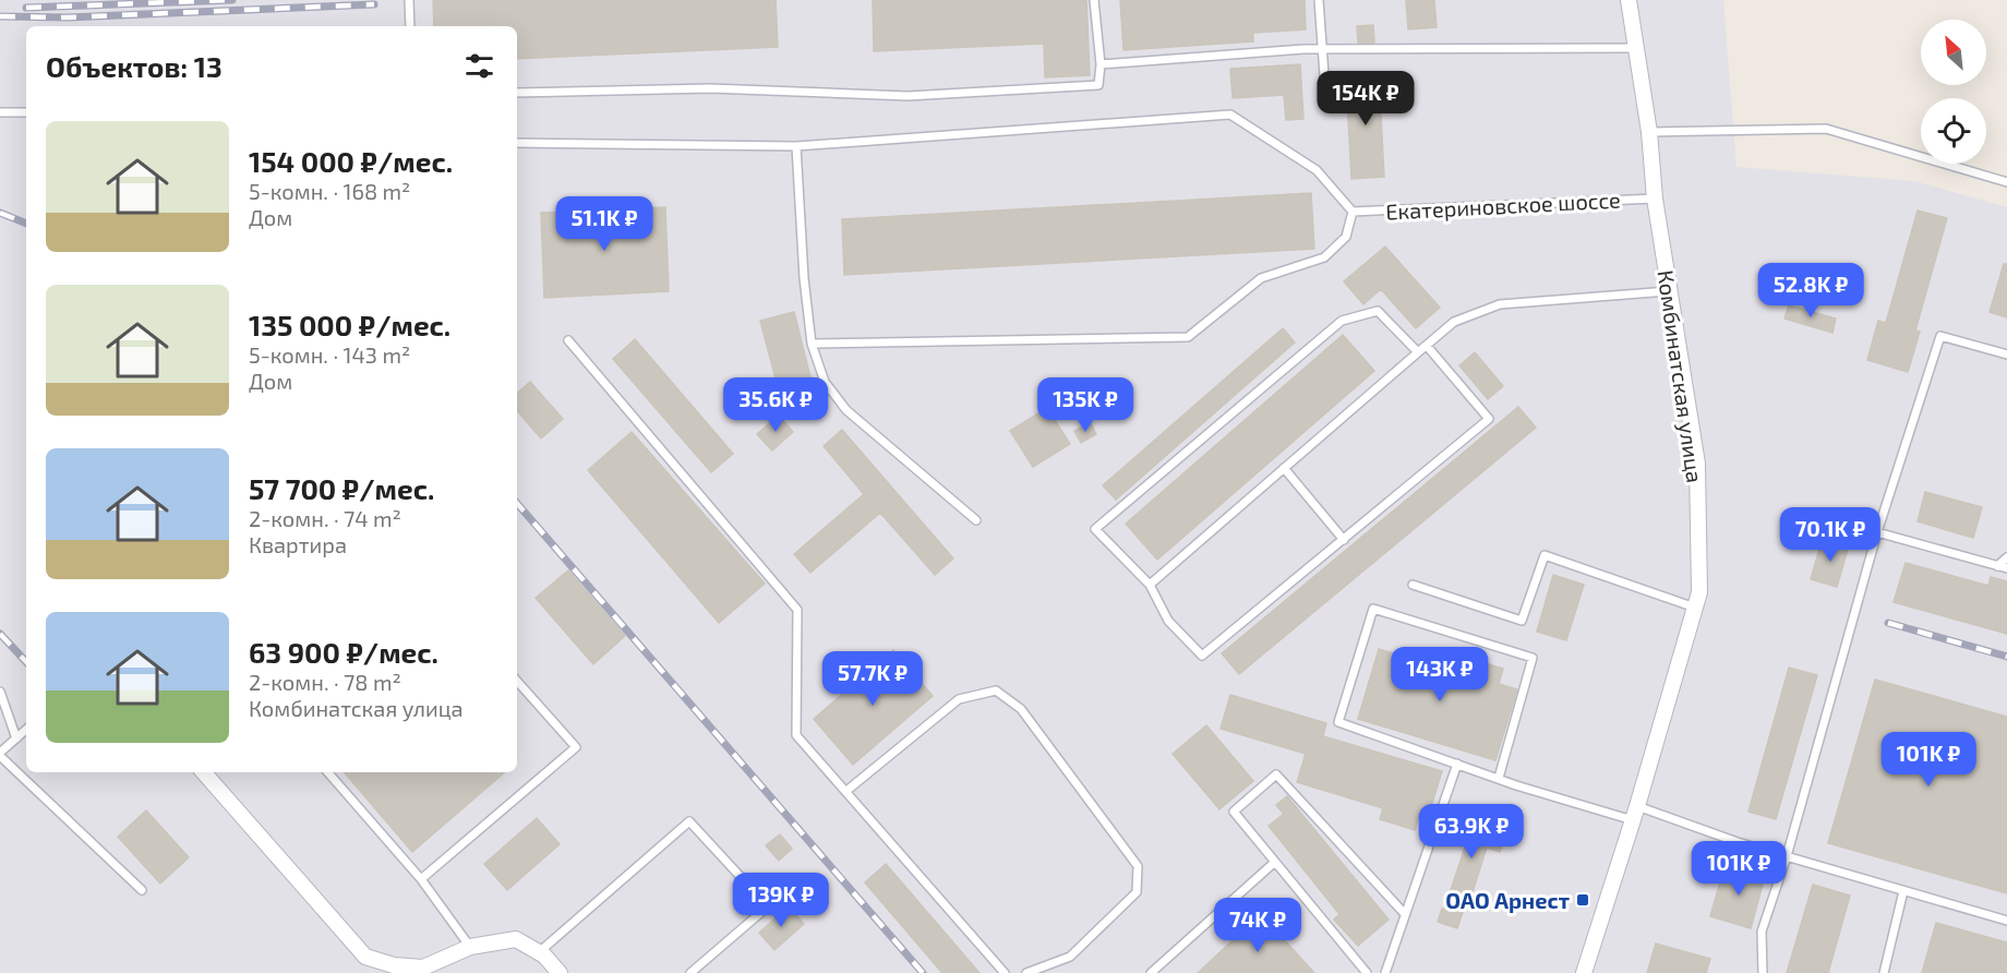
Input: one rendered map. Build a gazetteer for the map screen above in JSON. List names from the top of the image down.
{
  "streets": {
    "street": ["Комбинатская улица"],
    "lane": ["Екатериновское шоссе"]
  },
  "crossings": [
    ["Екатериновское шоссе", "Комбинатская улица"]
  ],
  "places": {
    "transit": ["ОАО Арнест"]
  },
  "north": "top left",
  "page": {
    "heading": "Объектов: 13",
    "price": [
      "154K ₽",
      "51.1K ₽",
      "52.8K ₽",
      "35.6K ₽",
      "135K ₽",
      "70.1K ₽",
      "143K ₽",
      "57.7K ₽",
      "101K ₽",
      "63.9K ₽",
      "101K ₽",
      "139K ₽",
      "74K ₽"
    ],
    "list": [
      {
        "name": "154 000 ₽/мес.",
        "note": "5-комн. · 168 m² · Дом"
      },
      {
        "name": "135 000 ₽/мес.",
        "note": "5-комн. · 143 m² · Дом"
      },
      {
        "name": "57 700 ₽/мес.",
        "note": "2-комн. · 74 m² · Квартира"
      },
      {
        "name": "63 900 ₽/мес.",
        "note": "2-комн. · 78 m² · Комбинатская улица"
      }
    ]
  }
}
